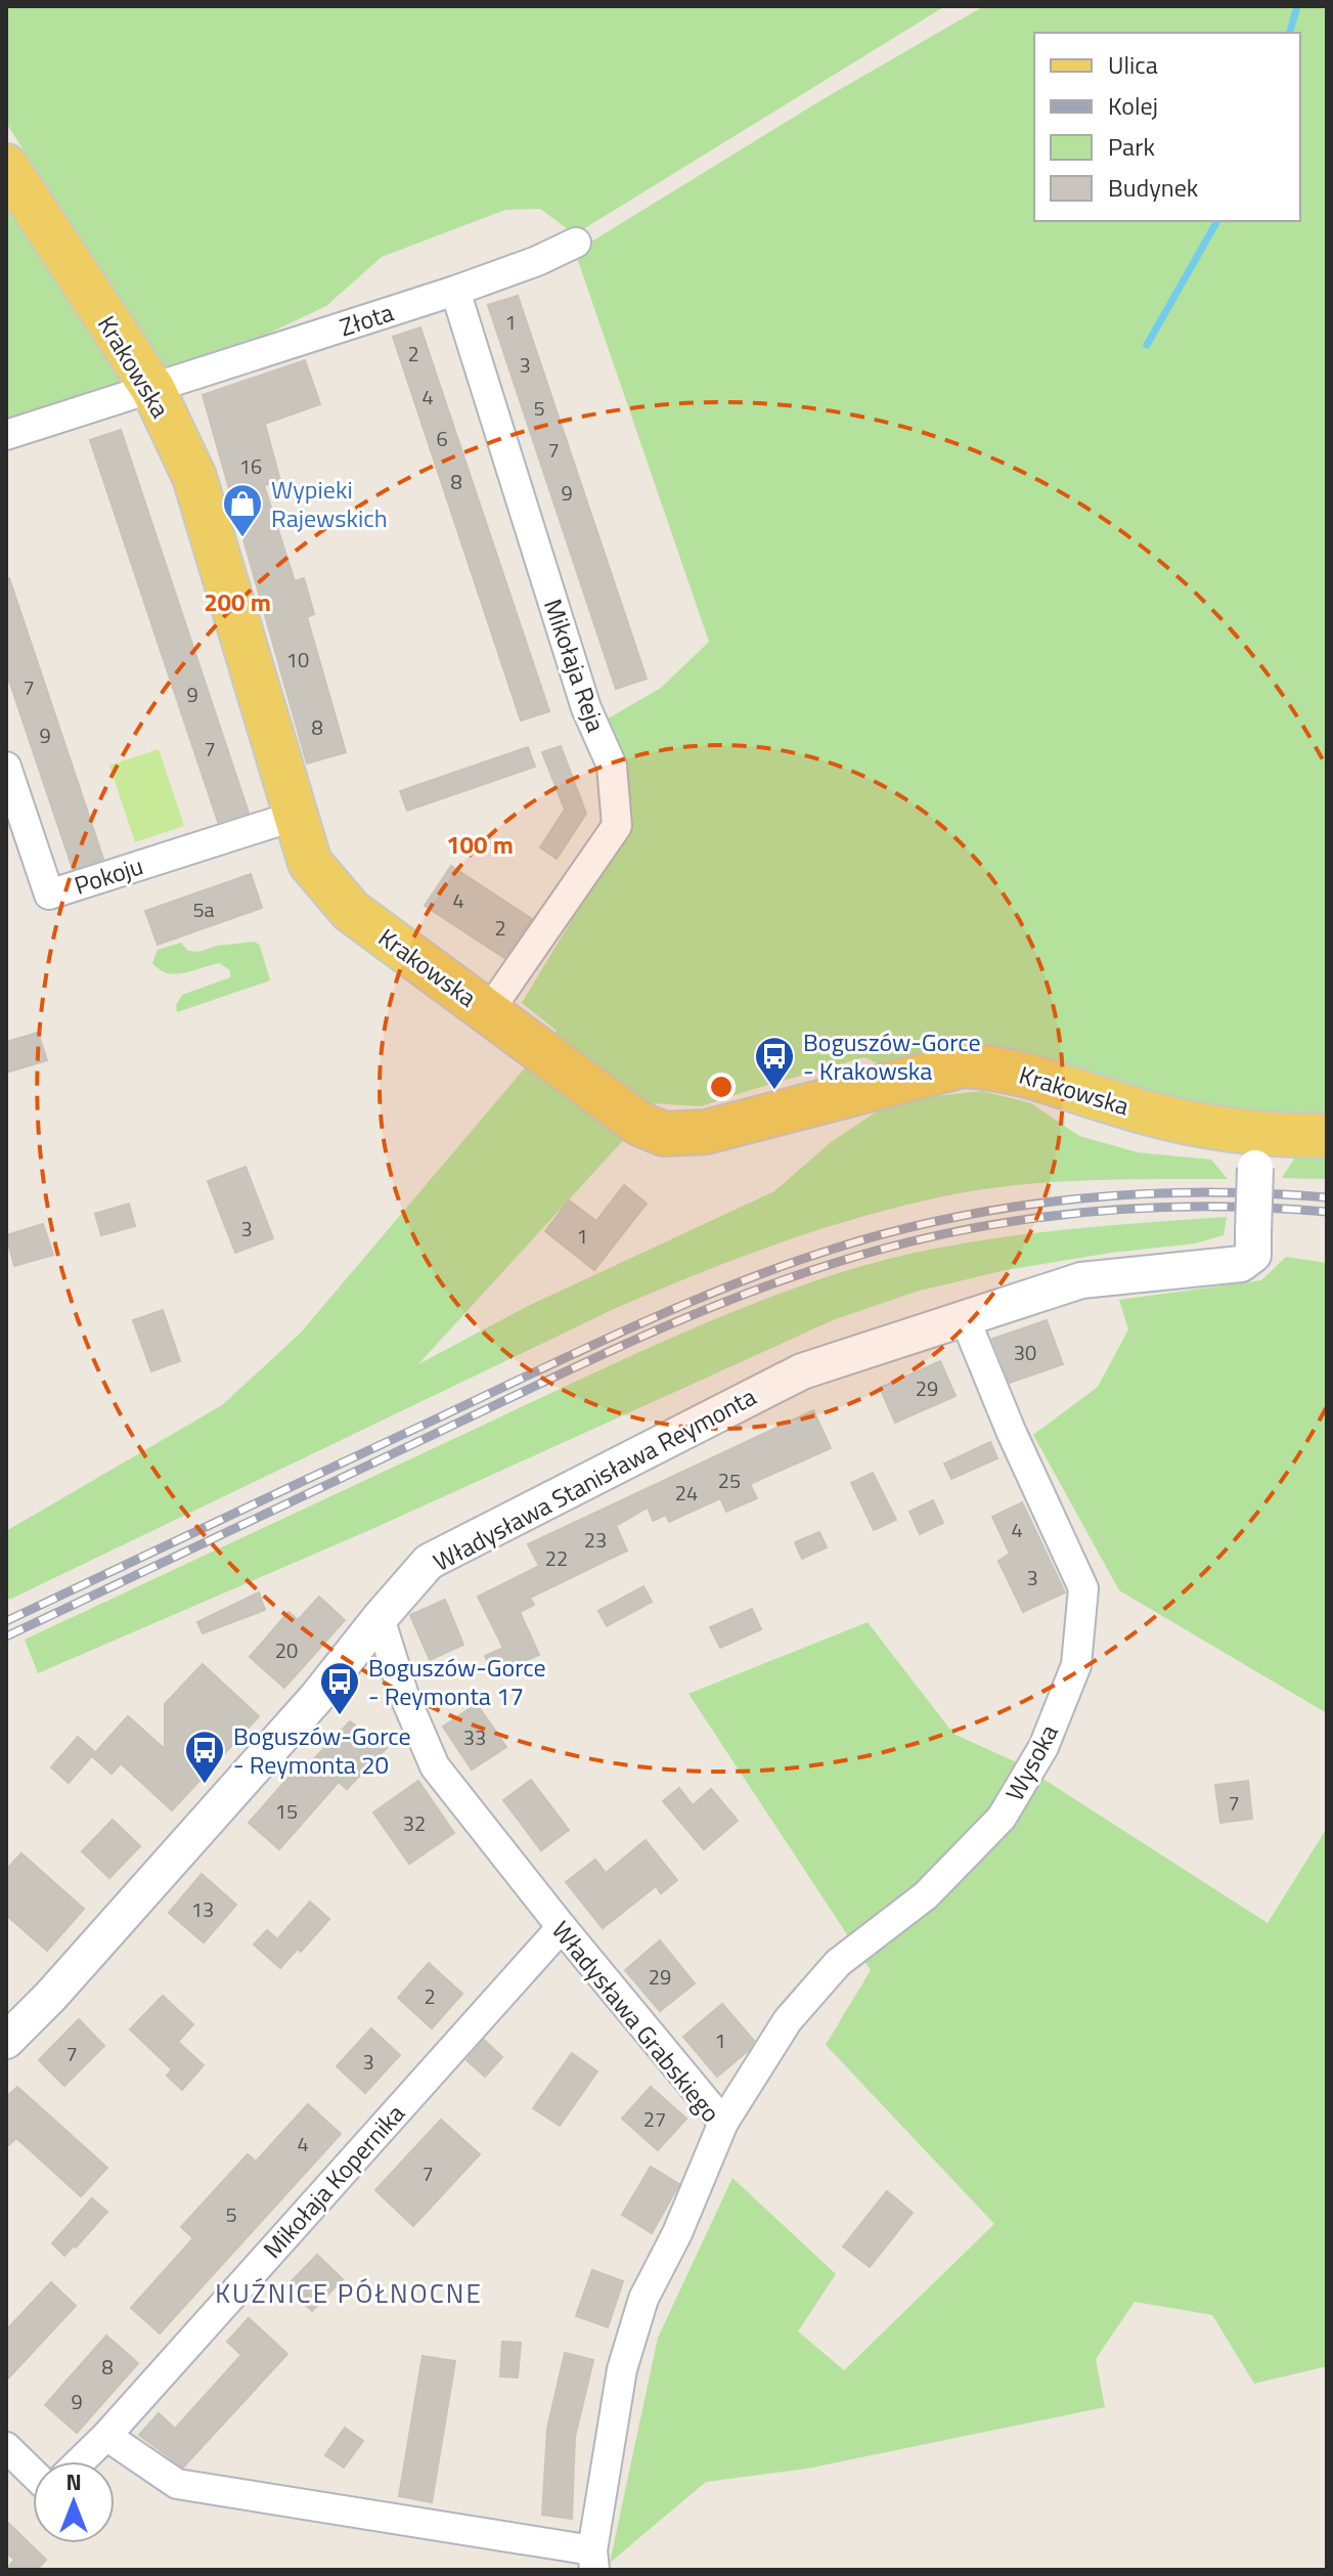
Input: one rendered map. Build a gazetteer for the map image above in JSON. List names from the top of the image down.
{
  "streets": {
    "main road": ["Krakowska"],
    "street": [
      "Złota",
      "Mikołaja Reja",
      "Pokoju",
      "Władysława Stanisława Reymonta",
      "Wysoka",
      "Władysława Grabskiego",
      "Mikołaja Kopernika"
    ]
  },
  "crossings": [
    ["Złota", "Krakowska"],
    ["Złota", "Mikołaja Reja"],
    ["Krakowska", "Mikołaja Reja"],
    ["Krakowska", "Pokoju"],
    ["Krakowska", "Władysława Stanisława Reymonta"],
    ["Władysława Stanisława Reymonta", "Wysoka"],
    ["Władysława Stanisława Reymonta", "Władysława Grabskiego"],
    ["Wysoka", "Władysława Grabskiego"],
    ["Władysława Grabskiego", "Mikołaja Kopernika"]
  ],
  "districts": ["KUŹNICE PÓŁNOCNE"],
  "places": {
    "shop": ["Wypieki Rajewskich"],
    "bus stop": ["Boguszów-Gorce - Krakowska", "Boguszów-Gorce - Reymonta 17", "Boguszów-Gorce - Reymonta 20"]
  },
  "house_numbers": [
    "1",
    "2",
    "3",
    "4",
    "5",
    "6",
    "7",
    "16",
    "8",
    "9",
    "10",
    "7",
    "9",
    "8",
    "9",
    "7",
    "4",
    "5a",
    "2",
    "3",
    "1",
    "30",
    "29",
    "25",
    "24",
    "4",
    "23",
    "22",
    "3",
    "20",
    "33",
    "7",
    "15",
    "32",
    "13",
    "29",
    "2",
    "1",
    "7",
    "3",
    "27",
    "4",
    "7",
    "5",
    "8",
    "9"
  ],
  "legend": [
    "Ulica",
    "Kolej",
    "Park",
    "Budynek"
  ],
  "north": "top",
  "rings": ["200 m", "100 m"]
}
